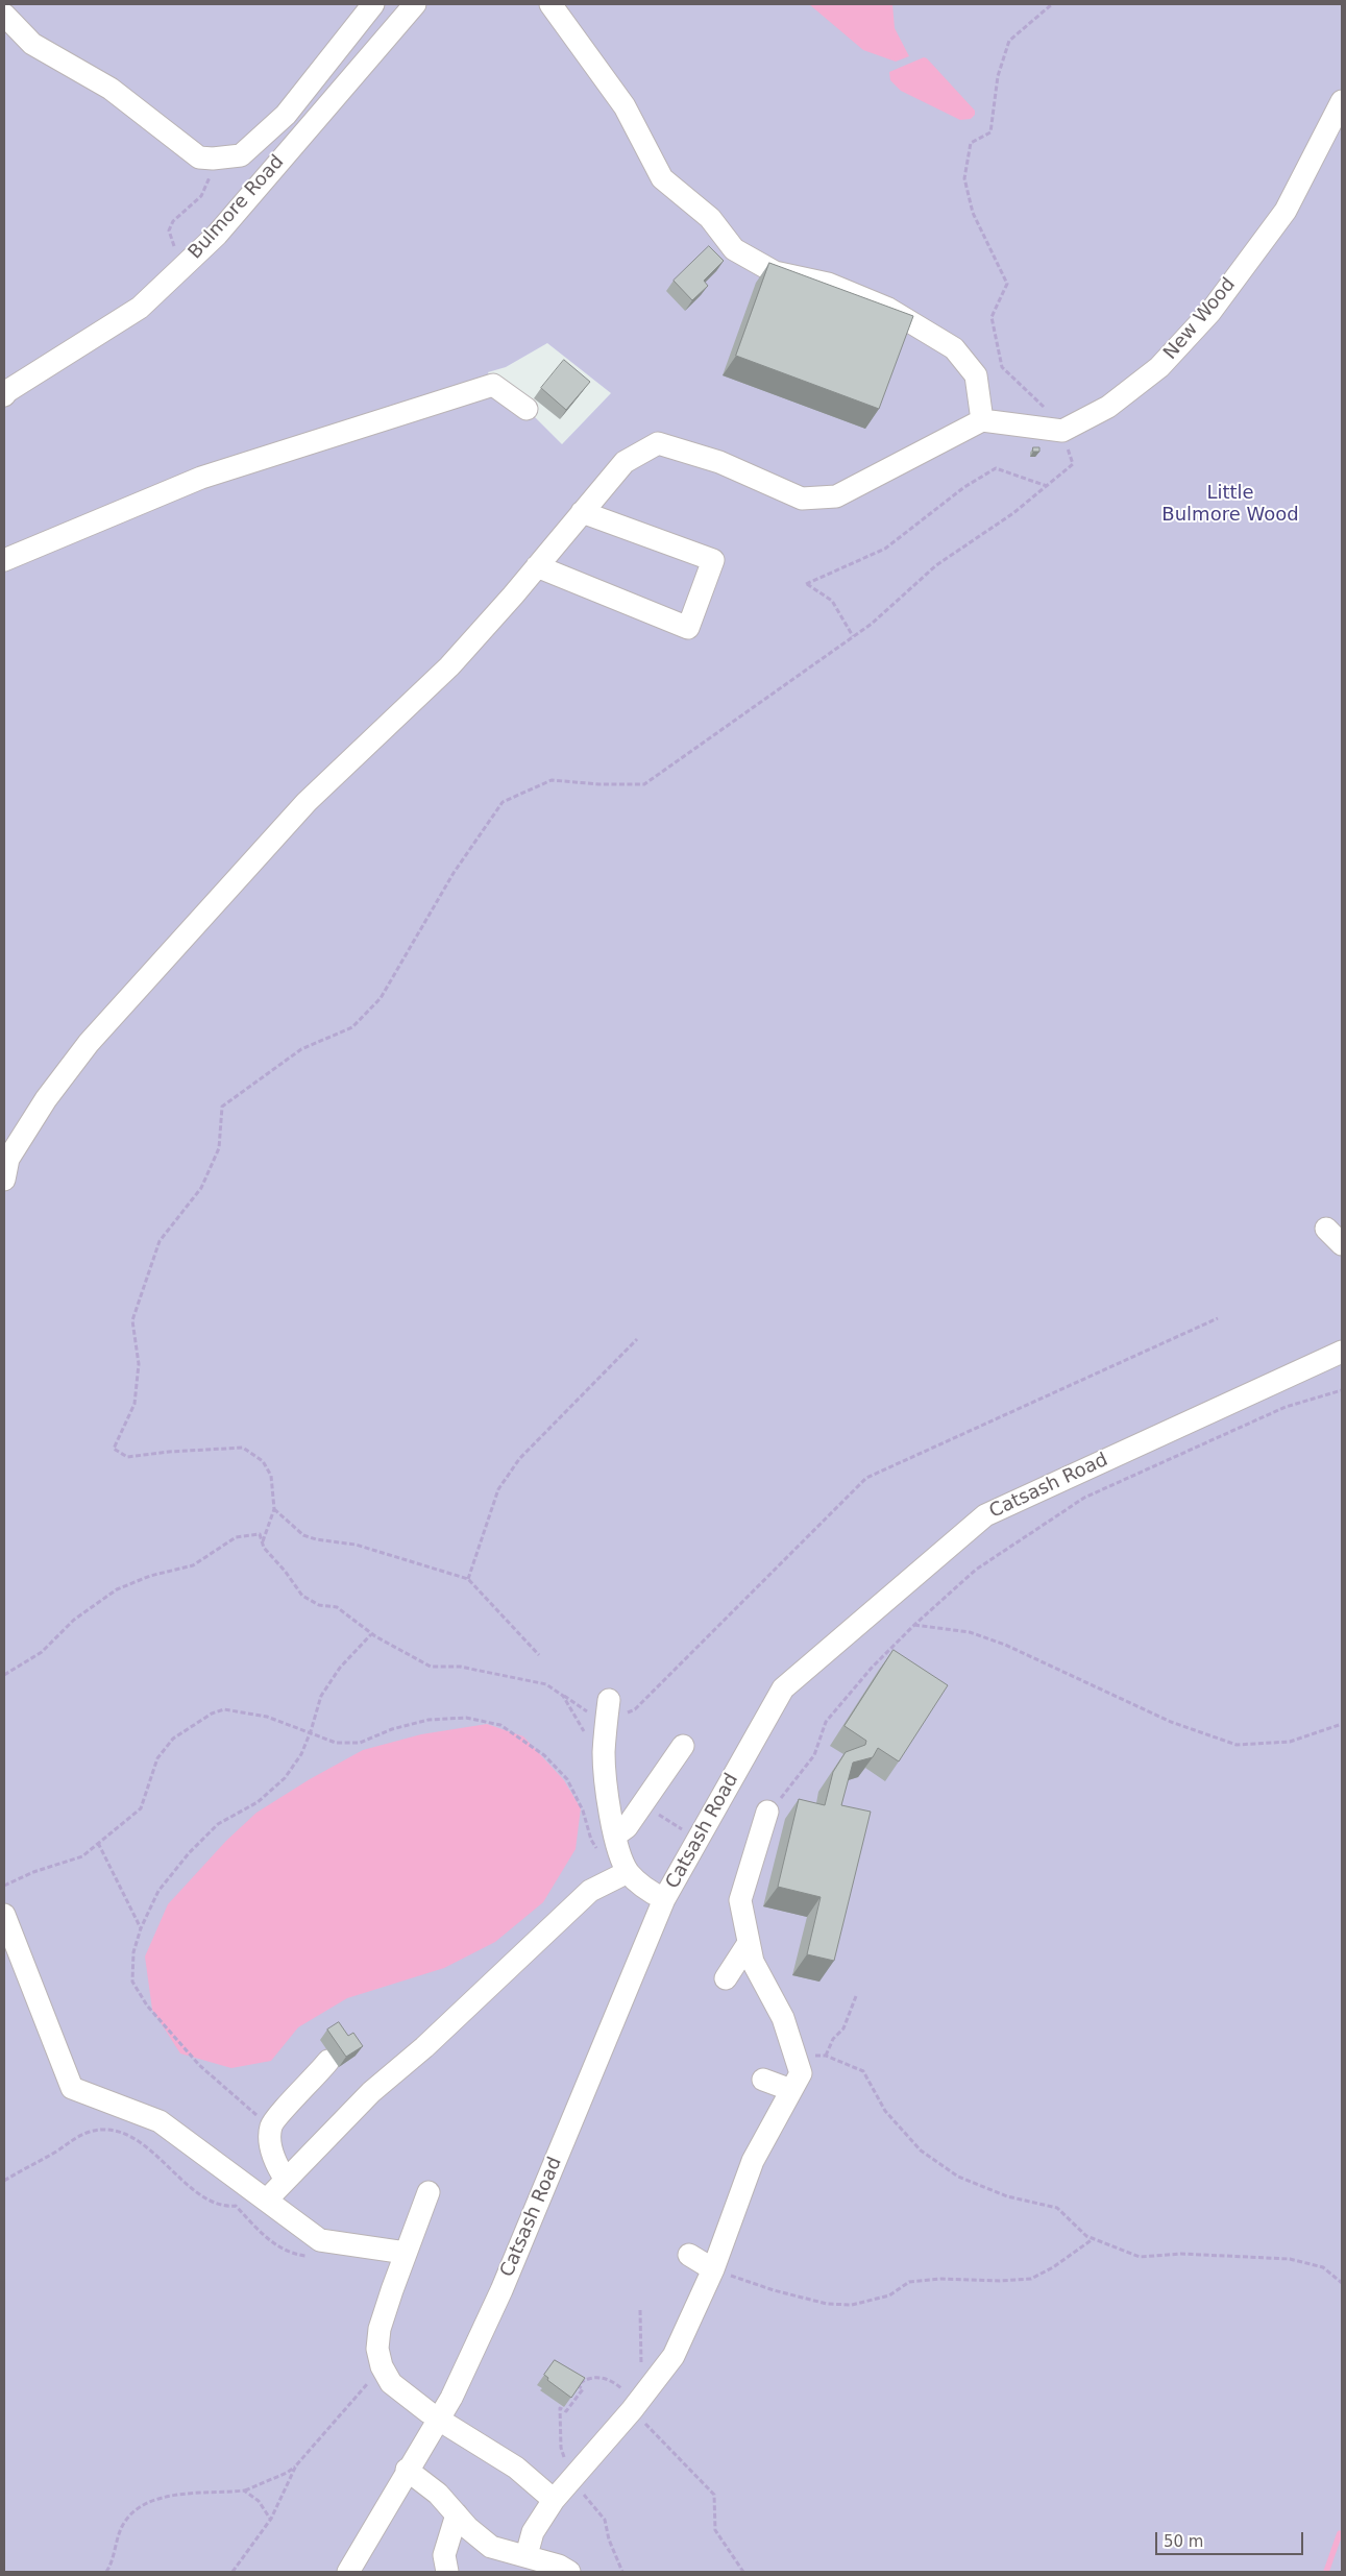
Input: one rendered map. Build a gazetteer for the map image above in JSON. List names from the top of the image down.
{
  "streets": {
    "street": ["Bulmore Road", "New Wood", "Catsash Road"]
  },
  "parks": ["Little Bulmore Wood"],
  "scale_bar": "50 m"
}
